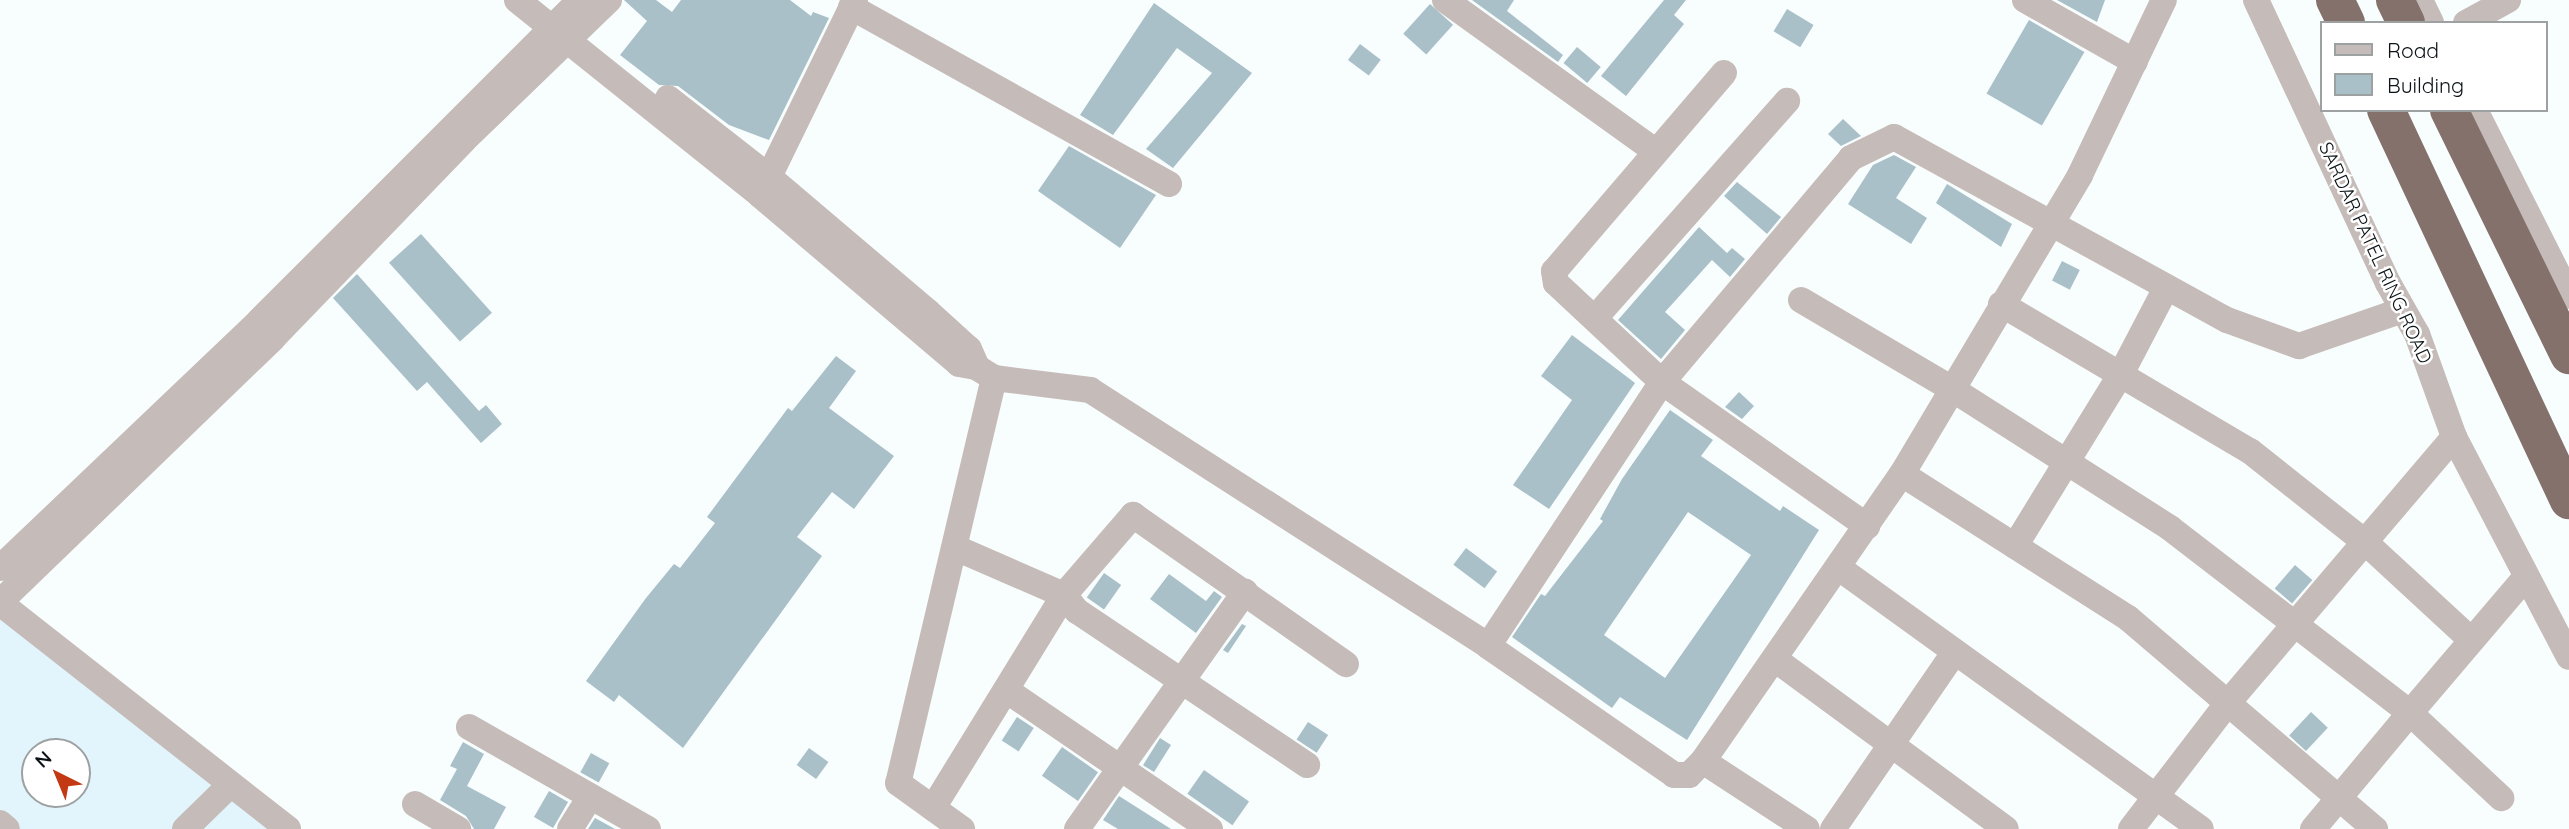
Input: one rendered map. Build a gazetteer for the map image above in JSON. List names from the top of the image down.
{
  "streets": {
    "street": ["SARDAR PATEL RING ROAD"]
  },
  "legend": ["Road", "Building"],
  "north": "top left"
}
